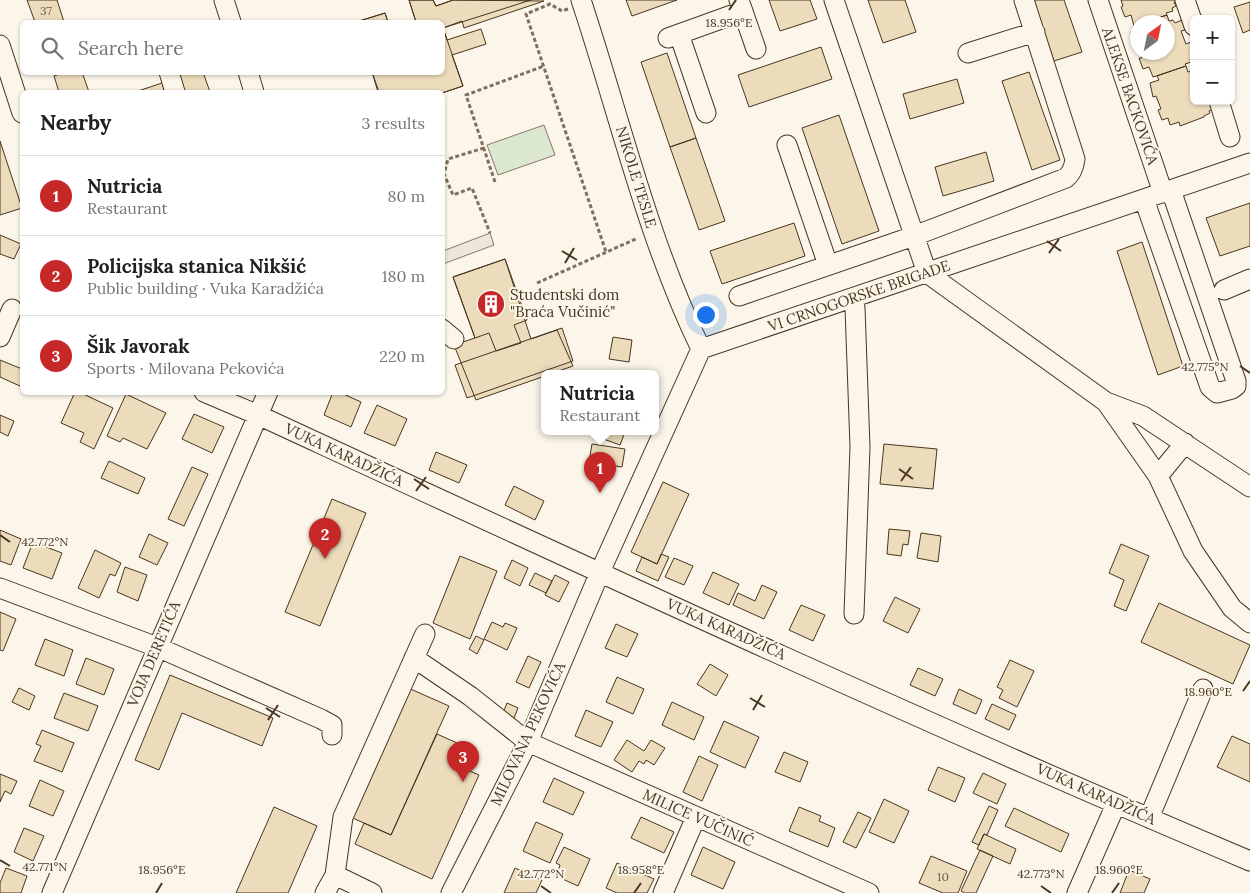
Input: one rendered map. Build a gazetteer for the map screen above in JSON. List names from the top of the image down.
{
  "streets": {
    "street": [
      "ALEKSE BACKOVIĆA",
      "NIKOLE TESLE",
      "VI CRNOGORSKE BRIGADE",
      "VUKA KARADŽIĆA",
      "VOJA DERETIĆA",
      "MILOVANA PEKOVIĆA",
      "MILICE VUČINIĆ"
    ]
  },
  "crossings": [
    ["ALEKSE BACKOVIĆA", "VI CRNOGORSKE BRIGADE"],
    ["NIKOLE TESLE", "VI CRNOGORSKE BRIGADE"],
    ["VUKA KARADŽIĆA", "VOJA DERETIĆA"],
    ["VUKA KARADŽIĆA", "MILOVANA PEKOVIĆA"],
    ["MILOVANA PEKOVIĆA", "MILICE VUČINIĆ"]
  ],
  "places": {
    "building": ["Studentski dom \"Braća Vučinić\""]
  },
  "house_numbers": ["37", "10"],
  "north": "top right",
  "page": {
    "map_buttons": ["+", "−"],
    "search": "Search here",
    "heading": ["Nearby", "3 results"],
    "list": [
      {
        "mark": "1",
        "name": "Nutricia",
        "note": "Restaurant",
        "value": "80 m"
      },
      {
        "mark": "2",
        "name": "Policijska stanica Nikšić",
        "note": "Public building · Vuka Karadžića",
        "value": "180 m"
      },
      {
        "mark": "3",
        "name": "Šik Javorak",
        "note": "Sports · Milovana Pekovića",
        "value": "220 m"
      }
    ],
    "popup": ["Nutricia", "Restaurant"],
    "pins": ["1", "2", "3"]
  },
  "coordinates": [
    "18.956°E",
    "42.775°N",
    "42.772°N",
    "18.960°E",
    "42.771°N",
    "18.958°E",
    "42.773°N"
  ]
}
